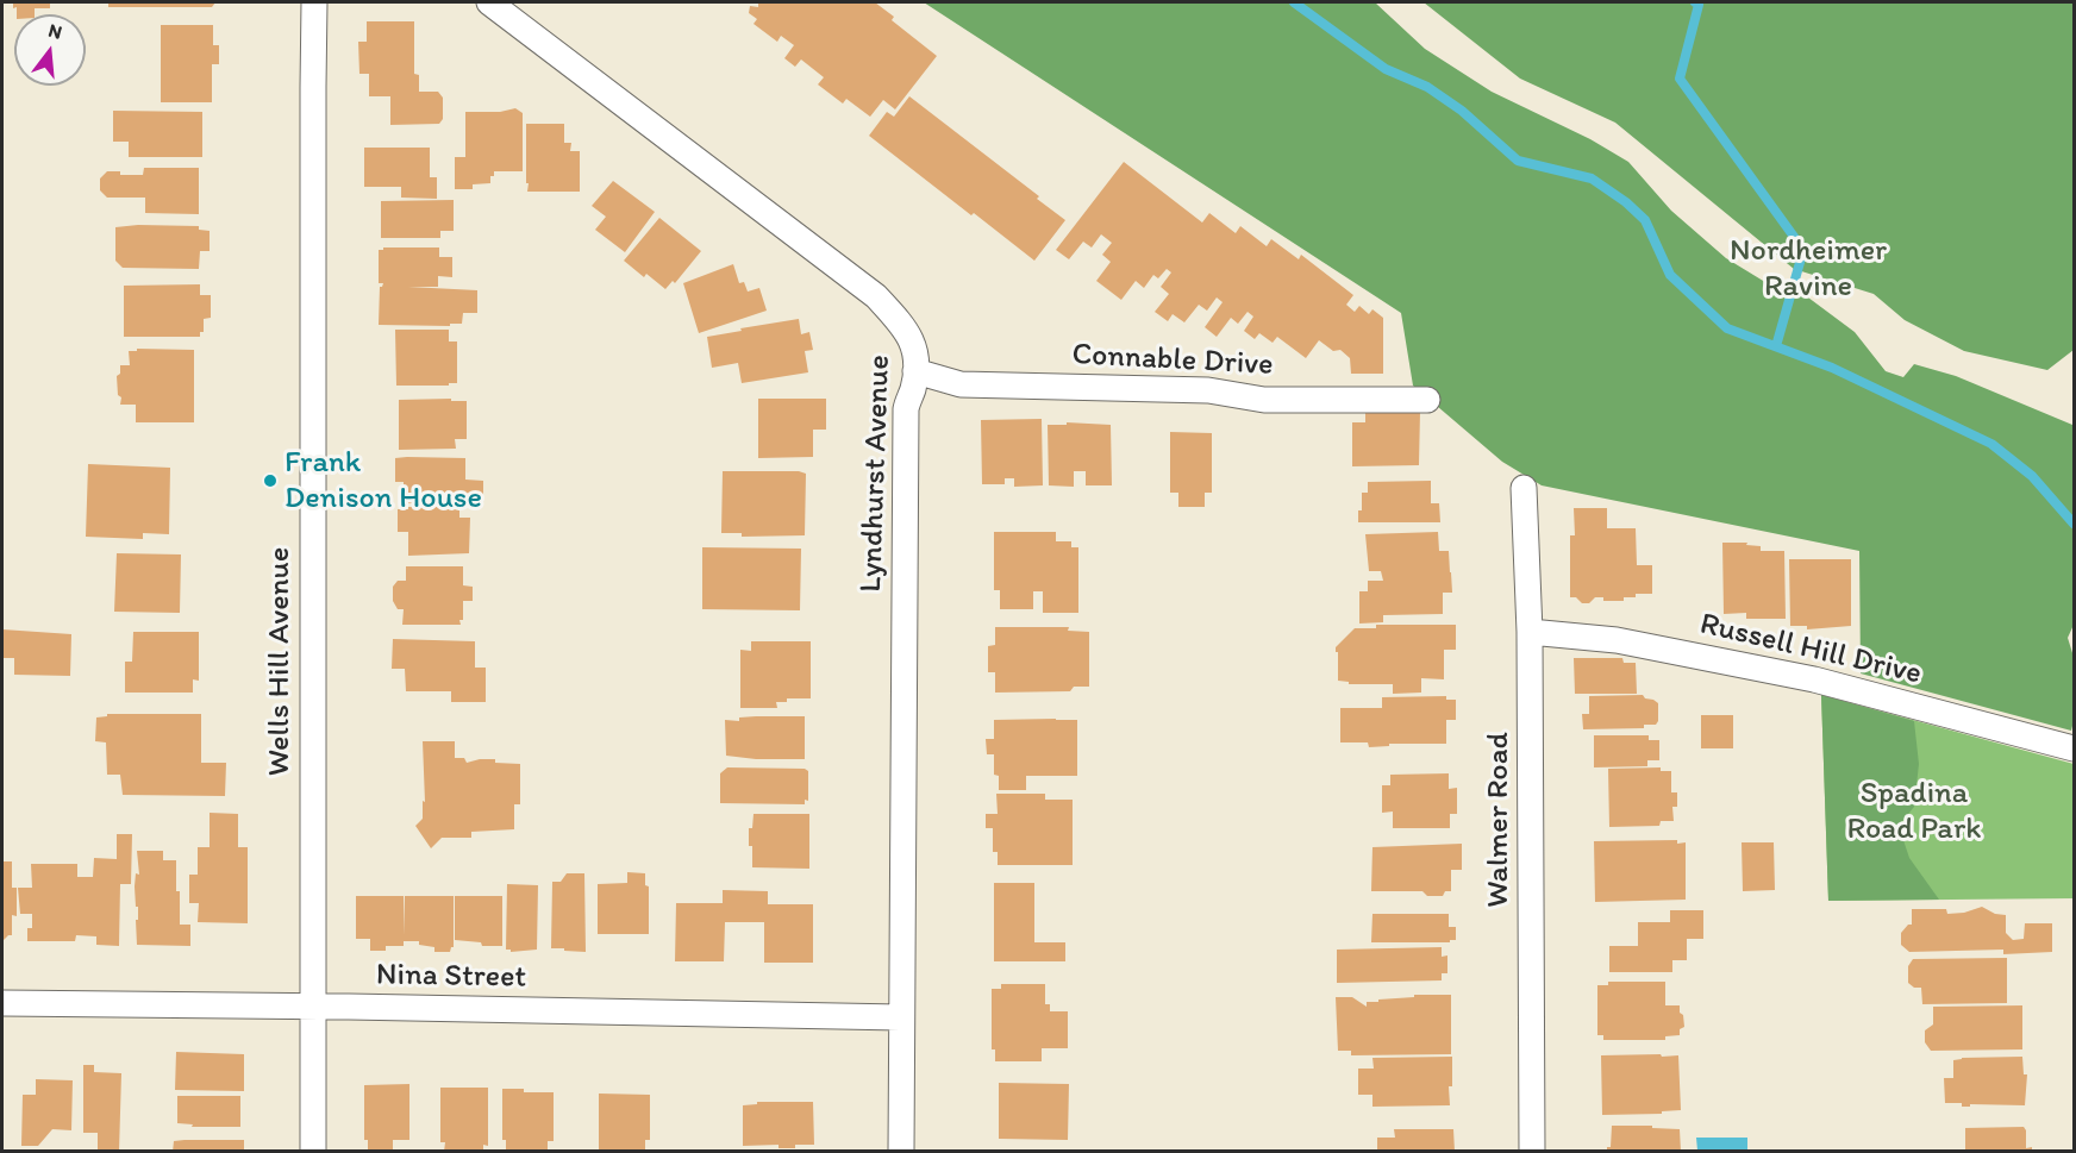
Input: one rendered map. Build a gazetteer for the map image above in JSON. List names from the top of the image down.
{
  "streets": {
    "street": [
      "Connable Drive",
      "Lyndhurst Avenue",
      "Russell Hill Drive",
      "Wells Hill Avenue",
      "Walmer Road",
      "Nina Street"
    ]
  },
  "crossings": [
    ["Connable Drive", "Lyndhurst Avenue"],
    ["Lyndhurst Avenue", "Nina Street"],
    ["Russell Hill Drive", "Walmer Road"],
    ["Wells Hill Avenue", "Nina Street"]
  ],
  "parks": ["Nordheimer Ravine", "Spadina Road Park"],
  "places": ["Frank Denison House"],
  "north": "top"
}
